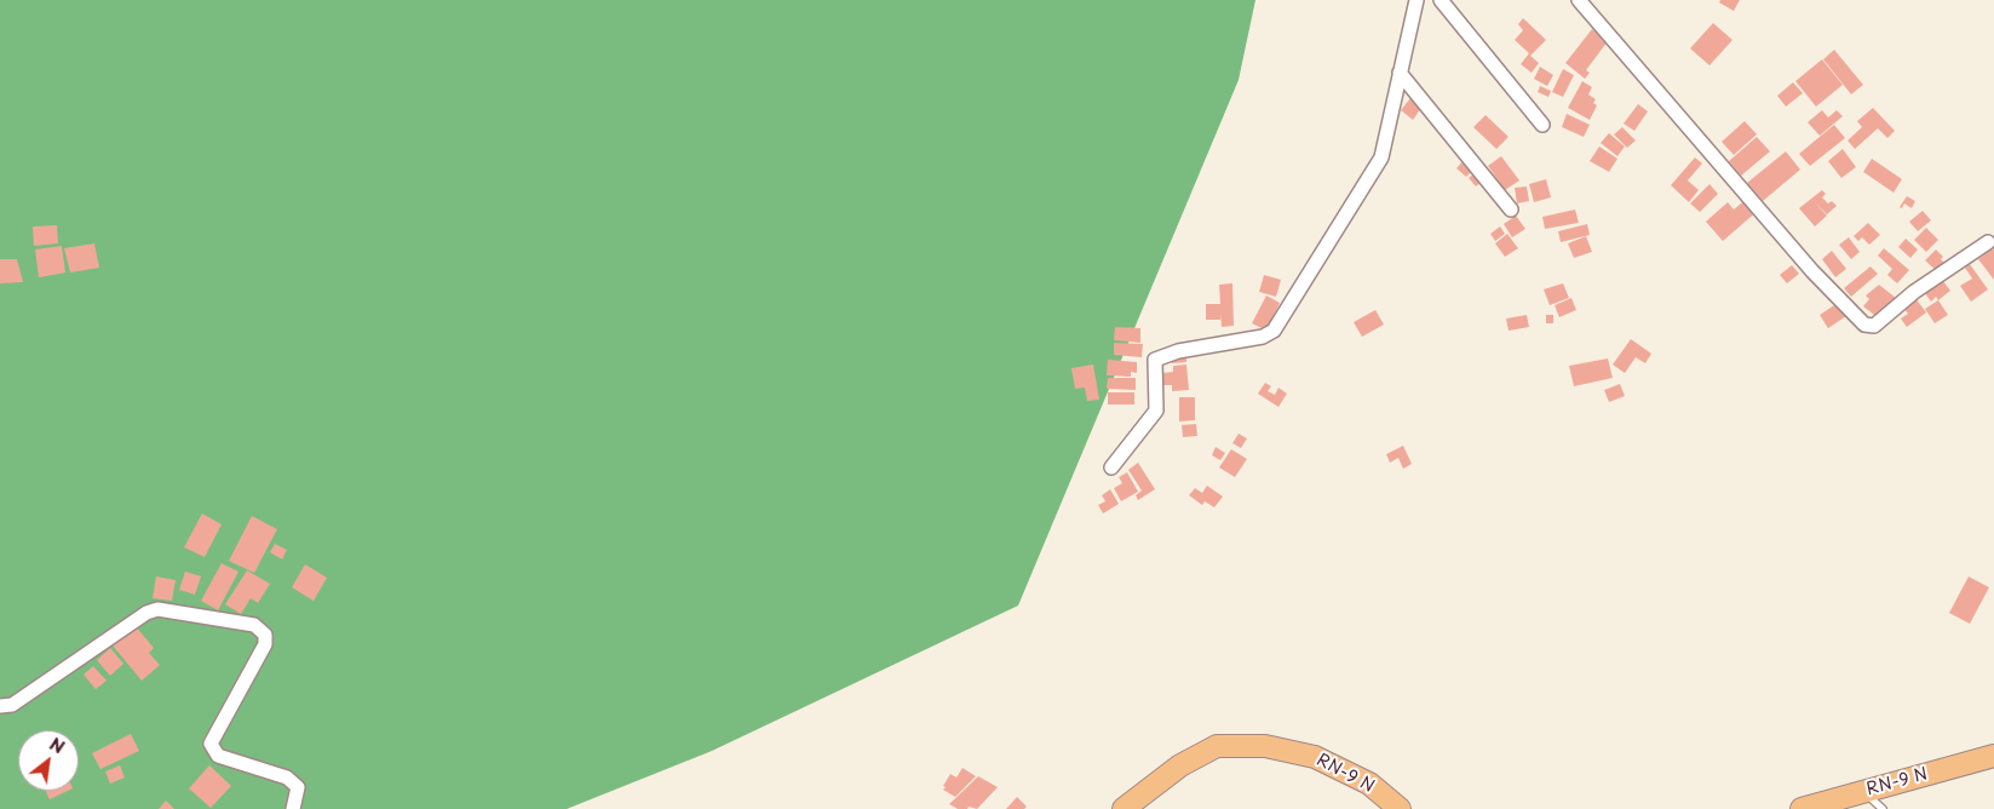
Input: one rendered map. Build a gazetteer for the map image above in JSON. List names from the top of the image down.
{
  "streets": {
    "main road": ["RN-9 N"]
  },
  "north": "top right"
}
